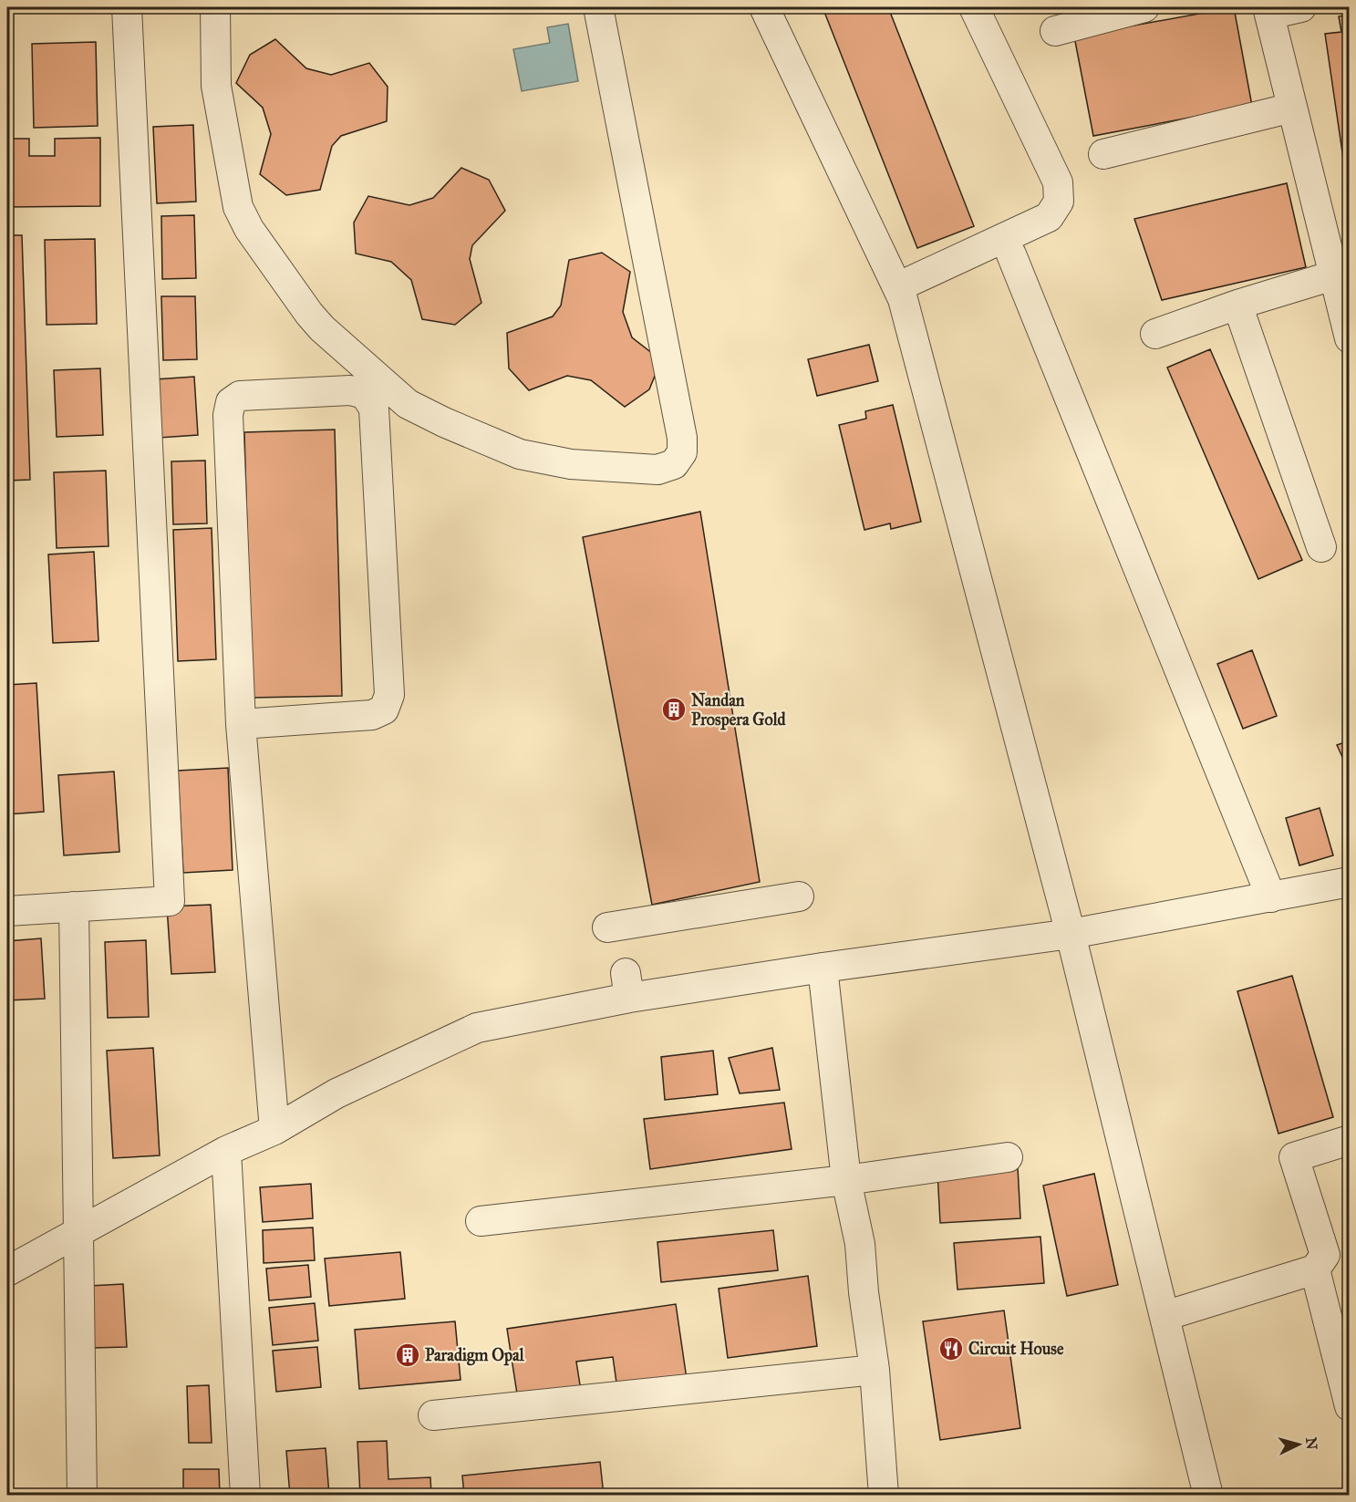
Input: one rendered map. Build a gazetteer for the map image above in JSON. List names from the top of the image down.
{
  "places": {
    "building": ["Nandan Prospera Gold", "Paradigm Opal"],
    "restaurant": ["Circuit House"]
  },
  "north": "right"
}
